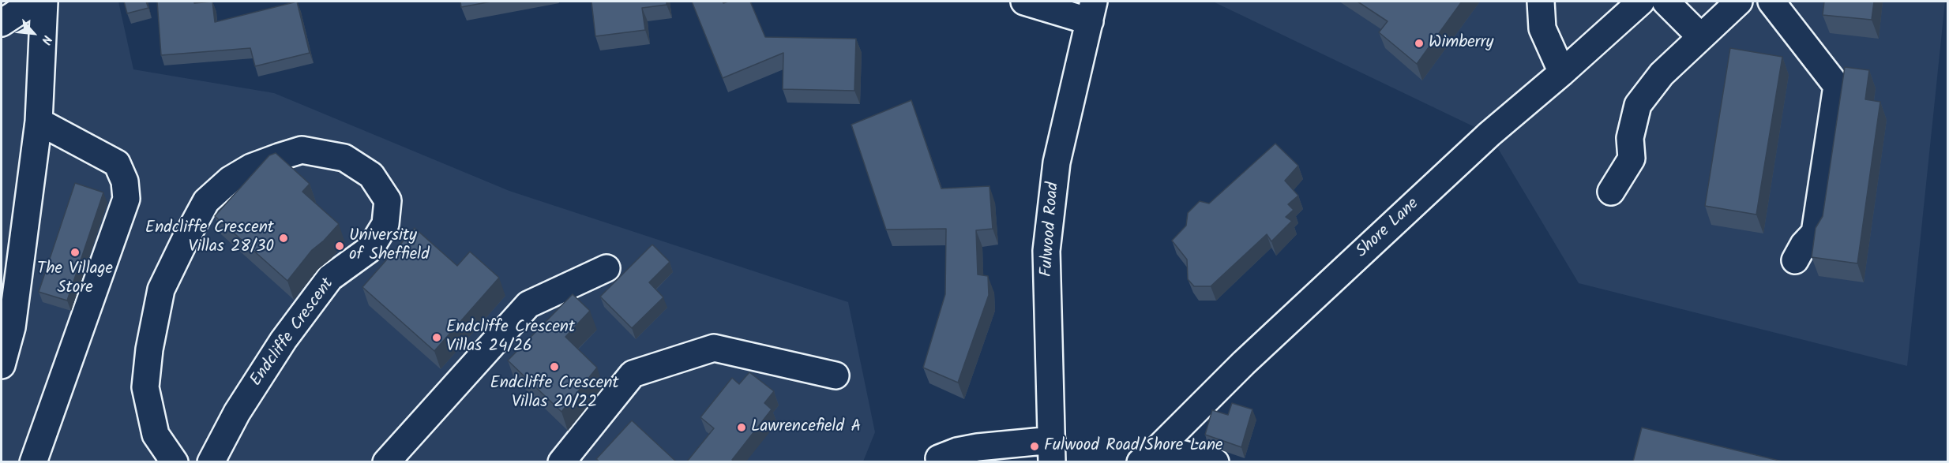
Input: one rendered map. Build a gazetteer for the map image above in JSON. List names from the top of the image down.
{
  "streets": {
    "street": ["Shore Lane", "Fulwood Road", "Endcliffe Crescent"]
  },
  "places": [
    "Wimberry",
    "Endcliffe Crescent Villas 28/30",
    "University of Sheffield",
    "The Village Store",
    "Endcliffe Crescent Villas 24/26",
    "Endcliffe Crescent Villas 20/22",
    "Lawrencefield A",
    "Fulwood Road/Shore Lane"
  ],
  "north": "bottom right"
}
